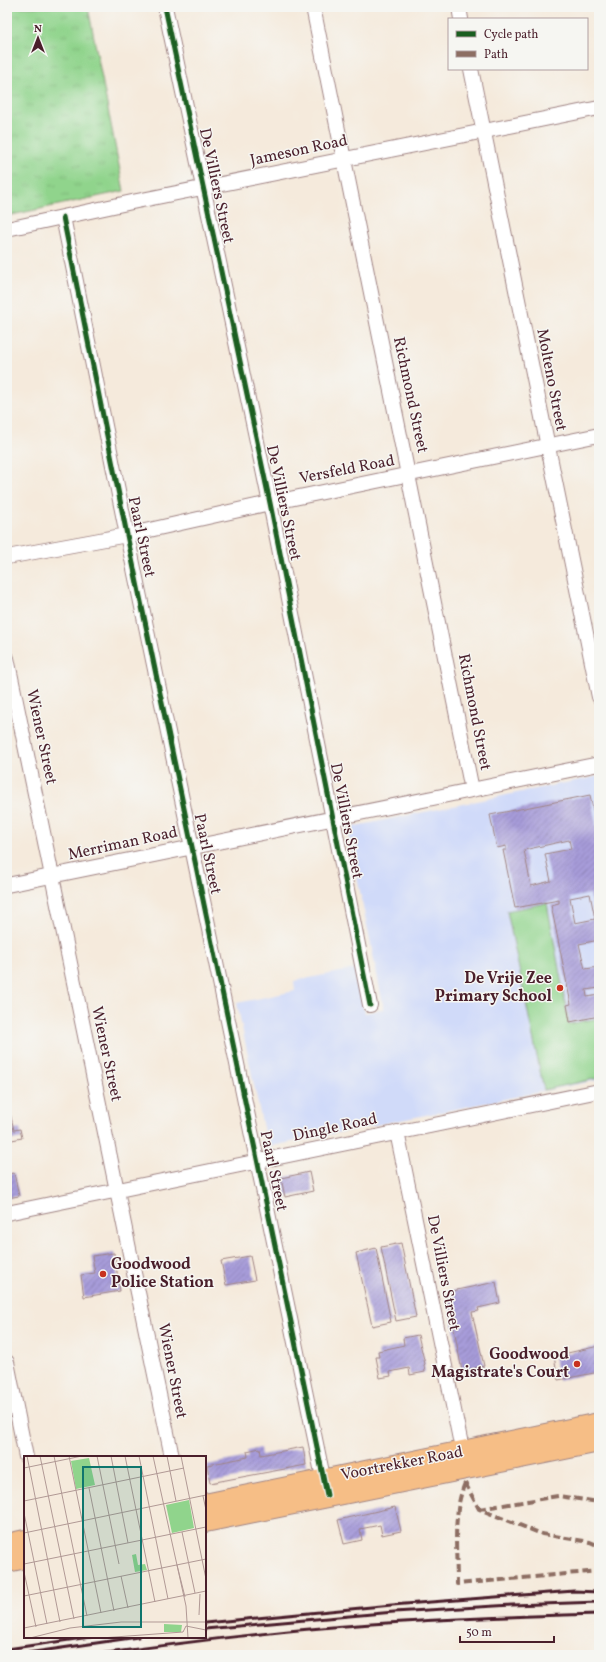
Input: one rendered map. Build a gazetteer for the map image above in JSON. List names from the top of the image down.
{
  "streets": {
    "main road": ["Voortrekker Road"],
    "street": [
      "Jameson Road",
      "De Villiers Street",
      "Molteno Street",
      "Richmond Street",
      "Versfeld Road",
      "Paarl Street",
      "Wiener Street",
      "Merriman Road",
      "Dingle Road"
    ]
  },
  "crossings": [
    ["Jameson Road", "De Villiers Street"],
    ["Jameson Road", "Molteno Street"],
    ["Jameson Road", "Richmond Street"],
    ["Jameson Road", "Paarl Street"],
    ["De Villiers Street", "Versfeld Road"],
    ["De Villiers Street", "Merriman Road"],
    ["De Villiers Street", "Dingle Road"],
    ["De Villiers Street", "Voortrekker Road"],
    ["Molteno Street", "Versfeld Road"],
    ["Richmond Street", "Versfeld Road"],
    ["Richmond Street", "Merriman Road"],
    ["Versfeld Road", "Paarl Street"],
    ["Paarl Street", "Merriman Road"],
    ["Paarl Street", "Dingle Road"],
    ["Paarl Street", "Voortrekker Road"],
    ["Wiener Street", "Merriman Road"],
    ["Wiener Street", "Dingle Road"]
  ],
  "places": ["De Vrije Zee Primary School", "Goodwood Police Station", "Goodwood Magistrate's Court"],
  "legend": ["Cycle path", "Path"],
  "scale_bar": "50 m",
  "north": "top"
}
